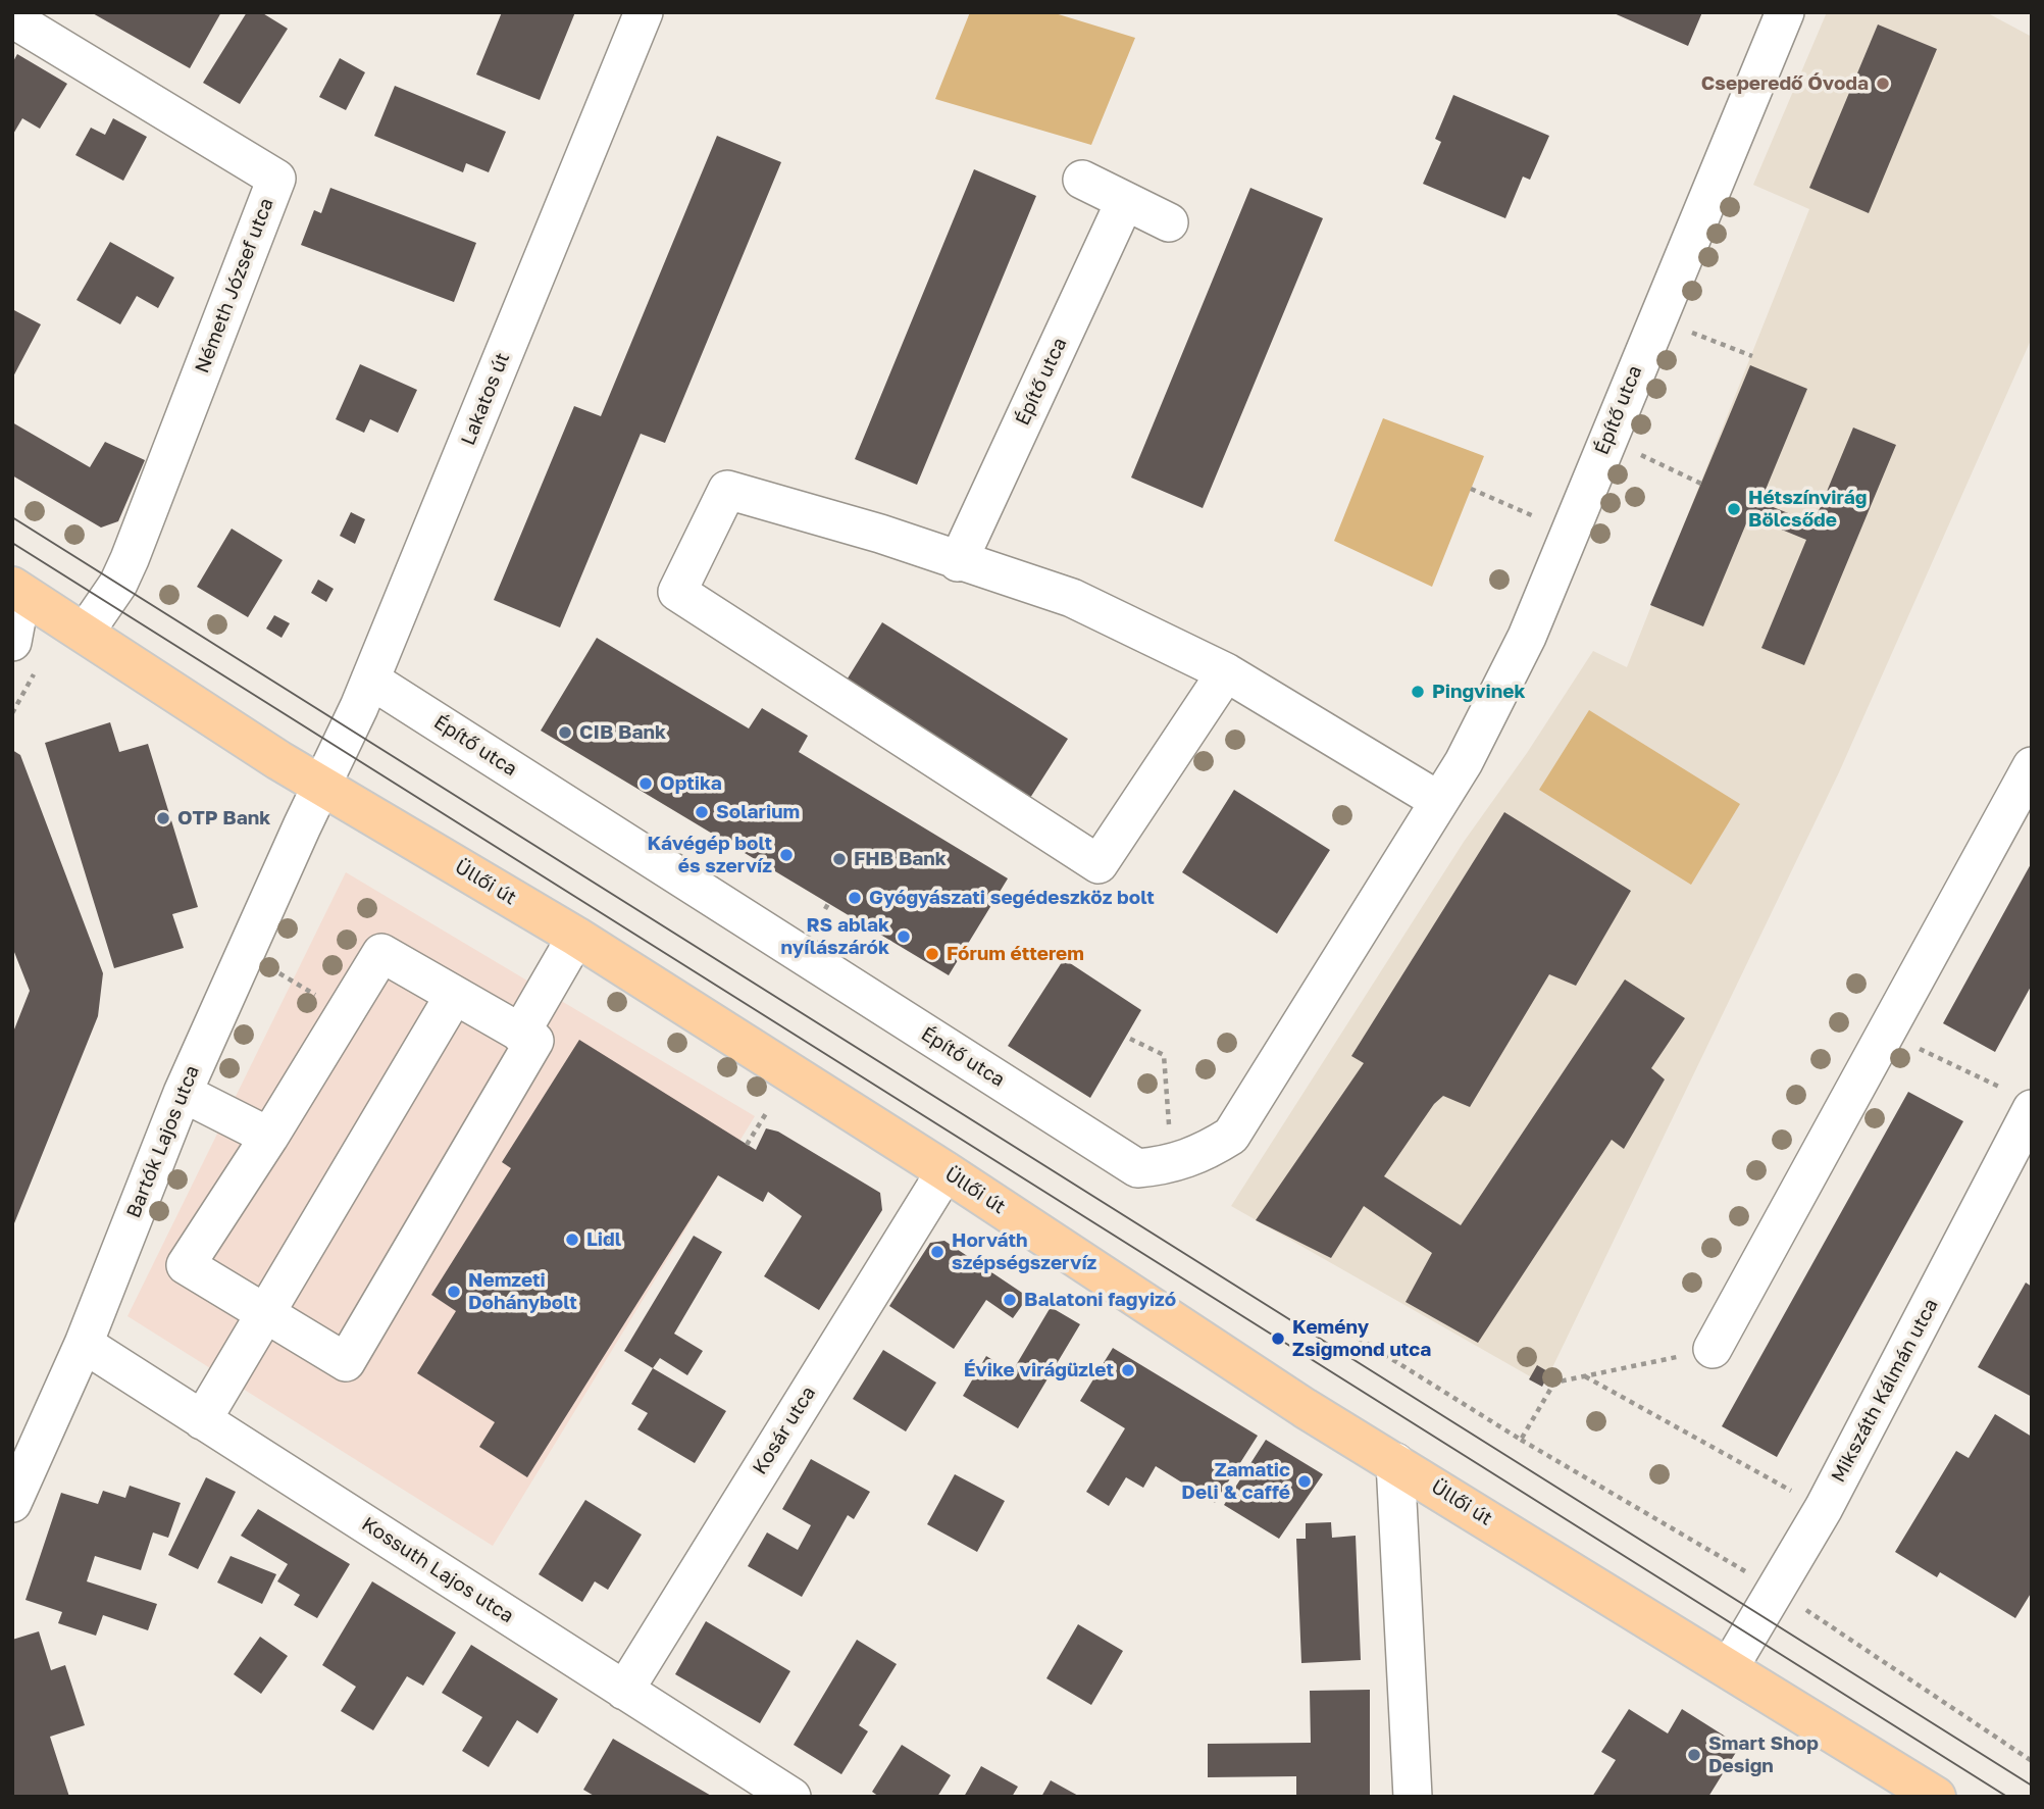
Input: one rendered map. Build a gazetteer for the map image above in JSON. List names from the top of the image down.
{
  "streets": {
    "main road": ["Üllői út"],
    "street": [
      "Németh József utca",
      "Építő utca",
      "Lakatos út",
      "Bartók Lajos utca",
      "Mikszáth Kálmán utca",
      "Kosár utca",
      "Kossuth Lajos utca"
    ]
  },
  "crossings": [
    ["Németh József utca", "Üllői út"],
    ["Építő utca", "Lakatos út"],
    ["Lakatos út", "Üllői út"],
    ["Lakatos út", "Bartók Lajos utca"],
    ["Üllői út", "Bartók Lajos utca"],
    ["Üllői út", "Mikszáth Kálmán utca"],
    ["Üllői út", "Kosár utca"],
    ["Bartók Lajos utca", "Kossuth Lajos utca"],
    ["Kosár utca", "Kossuth Lajos utca"]
  ],
  "places": [
    "Cseperedő Óvoda",
    "Hétszínvirág Bölcsőde",
    "Pingvinek",
    "CIB Bank",
    "Optika",
    "Solarium",
    "OTP Bank",
    "Kávégép bolt és szervíz",
    "FHB Bank",
    "Gyógyászati segédeszköz bolt",
    "RS ablak nyílászárók",
    "Fórum étterem",
    "Lidl",
    "Horváth szépségszervíz",
    "Nemzeti Dohánybolt",
    "Balatoni fagyizó",
    "Kemény Zsigmond utca",
    "Évike virágüzlet",
    "Zamatic Deli & caffé",
    "Smart Shop Design"
  ]
}
